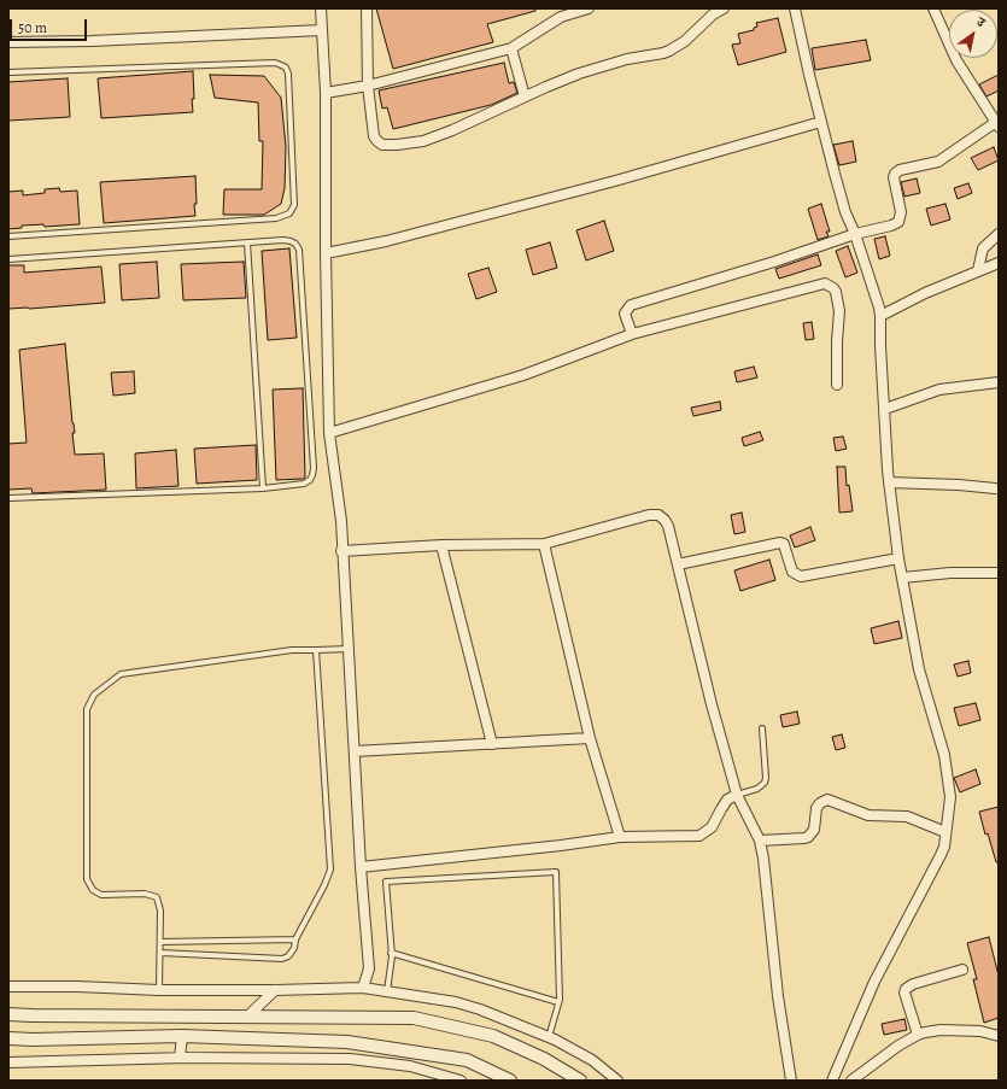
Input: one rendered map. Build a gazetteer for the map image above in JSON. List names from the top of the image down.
{
  "scale_bar": "50 m",
  "north": "top right"
}
